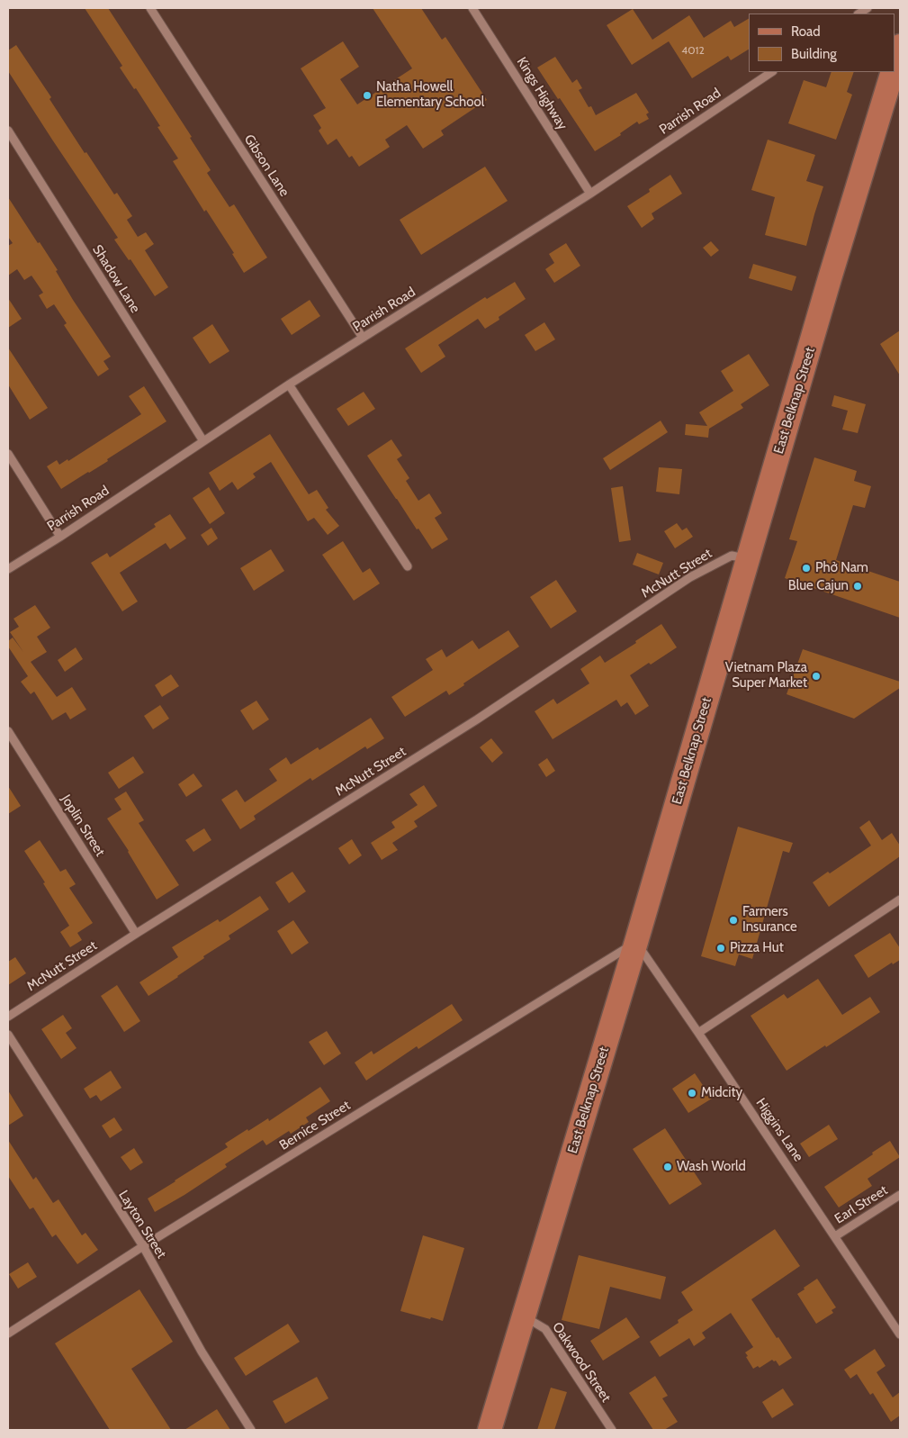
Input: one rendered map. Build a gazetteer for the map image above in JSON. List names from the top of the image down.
{
  "streets": {
    "main road": ["East Belknap Street"],
    "street": [
      "Kings Highway",
      "Parrish Road",
      "Gibson Lane",
      "Shadow Lane",
      "McNutt Street",
      "Joplin Street",
      "Bernice Street",
      "Higgins Lane",
      "Earl Street",
      "Layton Street",
      "Oakwood Street"
    ]
  },
  "crossings": [
    ["Kings Highway", "Parrish Road"],
    ["Parrish Road", "Gibson Lane"],
    ["Parrish Road", "Shadow Lane"],
    ["East Belknap Street", "McNutt Street"],
    ["East Belknap Street", "Bernice Street"],
    ["East Belknap Street", "Higgins Lane"],
    ["East Belknap Street", "Oakwood Street"],
    ["McNutt Street", "Joplin Street"],
    ["Bernice Street", "Higgins Lane"],
    ["Bernice Street", "Layton Street"],
    ["Higgins Lane", "Earl Street"]
  ],
  "places": [
    "Natha Howell Elementary School",
    "Phở Nam",
    "Blue Cajun",
    "Vietnam Plaza Super Market",
    "Farmers Insurance",
    "Pizza Hut",
    "Midcity",
    "Wash World"
  ],
  "house_numbers": ["4012"],
  "legend": ["Road", "Building"]
}
